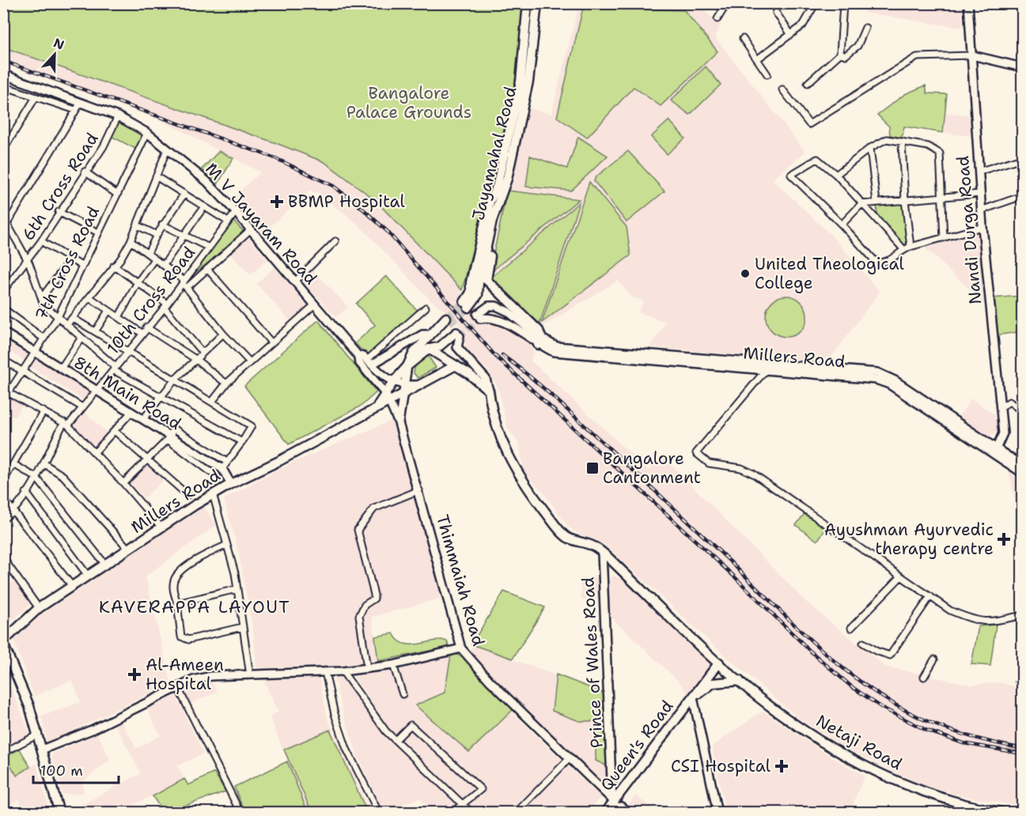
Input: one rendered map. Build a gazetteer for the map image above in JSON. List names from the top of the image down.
{
  "streets": {
    "main road": [
      "Jayamahal Road",
      "Millers Road",
      "Netaji Road",
      "Queen's Road"
    ],
    "street": [
      "6th Cross Road",
      "M V Jayaram Road",
      "Nandi Durga Road",
      "7th Cross Road",
      "10th Cross Road",
      "8th Main Road",
      "Thimmaiah Road",
      "Prince of Wales Road"
    ]
  },
  "crossings": [
    ["6th Cross Road", "M V Jayaram Road"],
    ["M V Jayaram Road", "7th Cross Road"],
    ["M V Jayaram Road", "10th Cross Road"],
    ["M V Jayaram Road", "Millers Road"],
    ["M V Jayaram Road", "Thimmaiah Road"],
    ["Nandi Durga Road", "Millers Road"],
    ["7th Cross Road", "8th Main Road"],
    ["10th Cross Road", "8th Main Road"],
    ["Millers Road", "8th Main Road"],
    ["Millers Road", "Thimmaiah Road"],
    ["Thimmaiah Road", "Prince of Wales Road"],
    ["Thimmaiah Road", "Queen's Road"],
    ["Prince of Wales Road", "Netaji Road"],
    ["Prince of Wales Road", "Queen's Road"],
    ["Netaji Road", "Queen's Road"]
  ],
  "districts": ["KAVERAPPA LAYOUT"],
  "parks": ["Bangalore Palace Grounds"],
  "places": {
    "health": [
      "BBMP Hospital",
      "Ayushman Ayurvedic therapy centre",
      "Al-Ameen Hospital",
      "CSI Hospital"
    ],
    "other": ["United Theological College"],
    "transit": ["Bangalore Cantonment"]
  },
  "scale_bar": "100 m",
  "north": "top"
}
